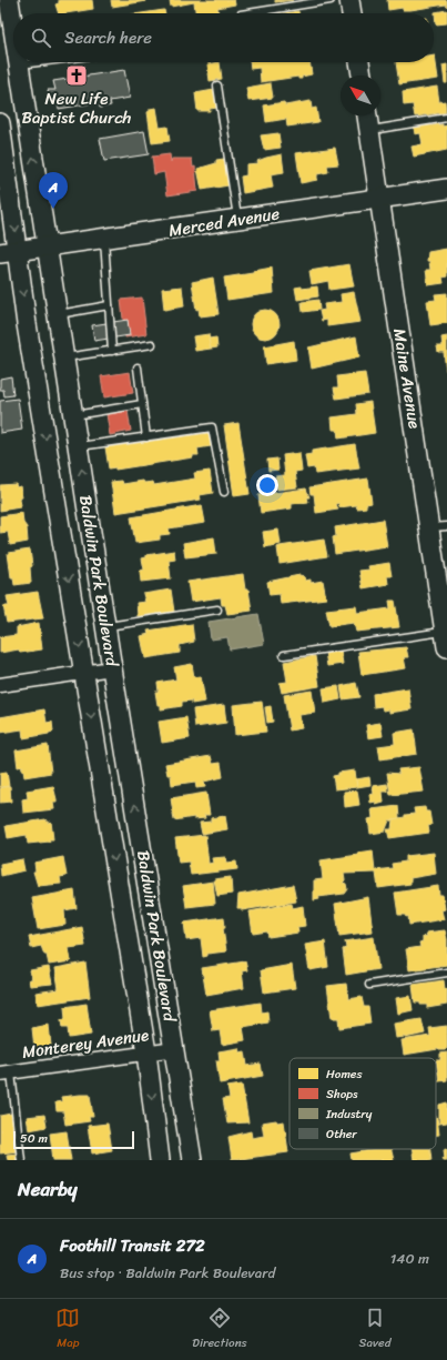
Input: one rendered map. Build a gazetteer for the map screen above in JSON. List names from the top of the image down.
{
  "streets": {
    "main road": ["Merced Avenue", "Maine Avenue", "Baldwin Park Boulevard"],
    "street": ["Monterey Avenue"]
  },
  "crossings": [
    ["Merced Avenue", "Maine Avenue"],
    ["Merced Avenue", "Baldwin Park Boulevard"],
    ["Baldwin Park Boulevard", "Monterey Avenue"]
  ],
  "places": {
    "church": ["New Life Baptist Church"]
  },
  "legend": [
    "Homes",
    "Shops",
    "Industry",
    "Other"
  ],
  "scale_bar": "50 m",
  "north": "top left",
  "page": {
    "search": "Search here",
    "pins": "A",
    "scale": "50 m",
    "heading": "Nearby",
    "list": [
      {
        "mark": "A",
        "name": "Foothill Transit 272",
        "note": "Bus stop · Baldwin Park Boulevard",
        "value": "140 m"
      }
    ],
    "nav": ["Map", "Directions", "Saved"]
  }
}
